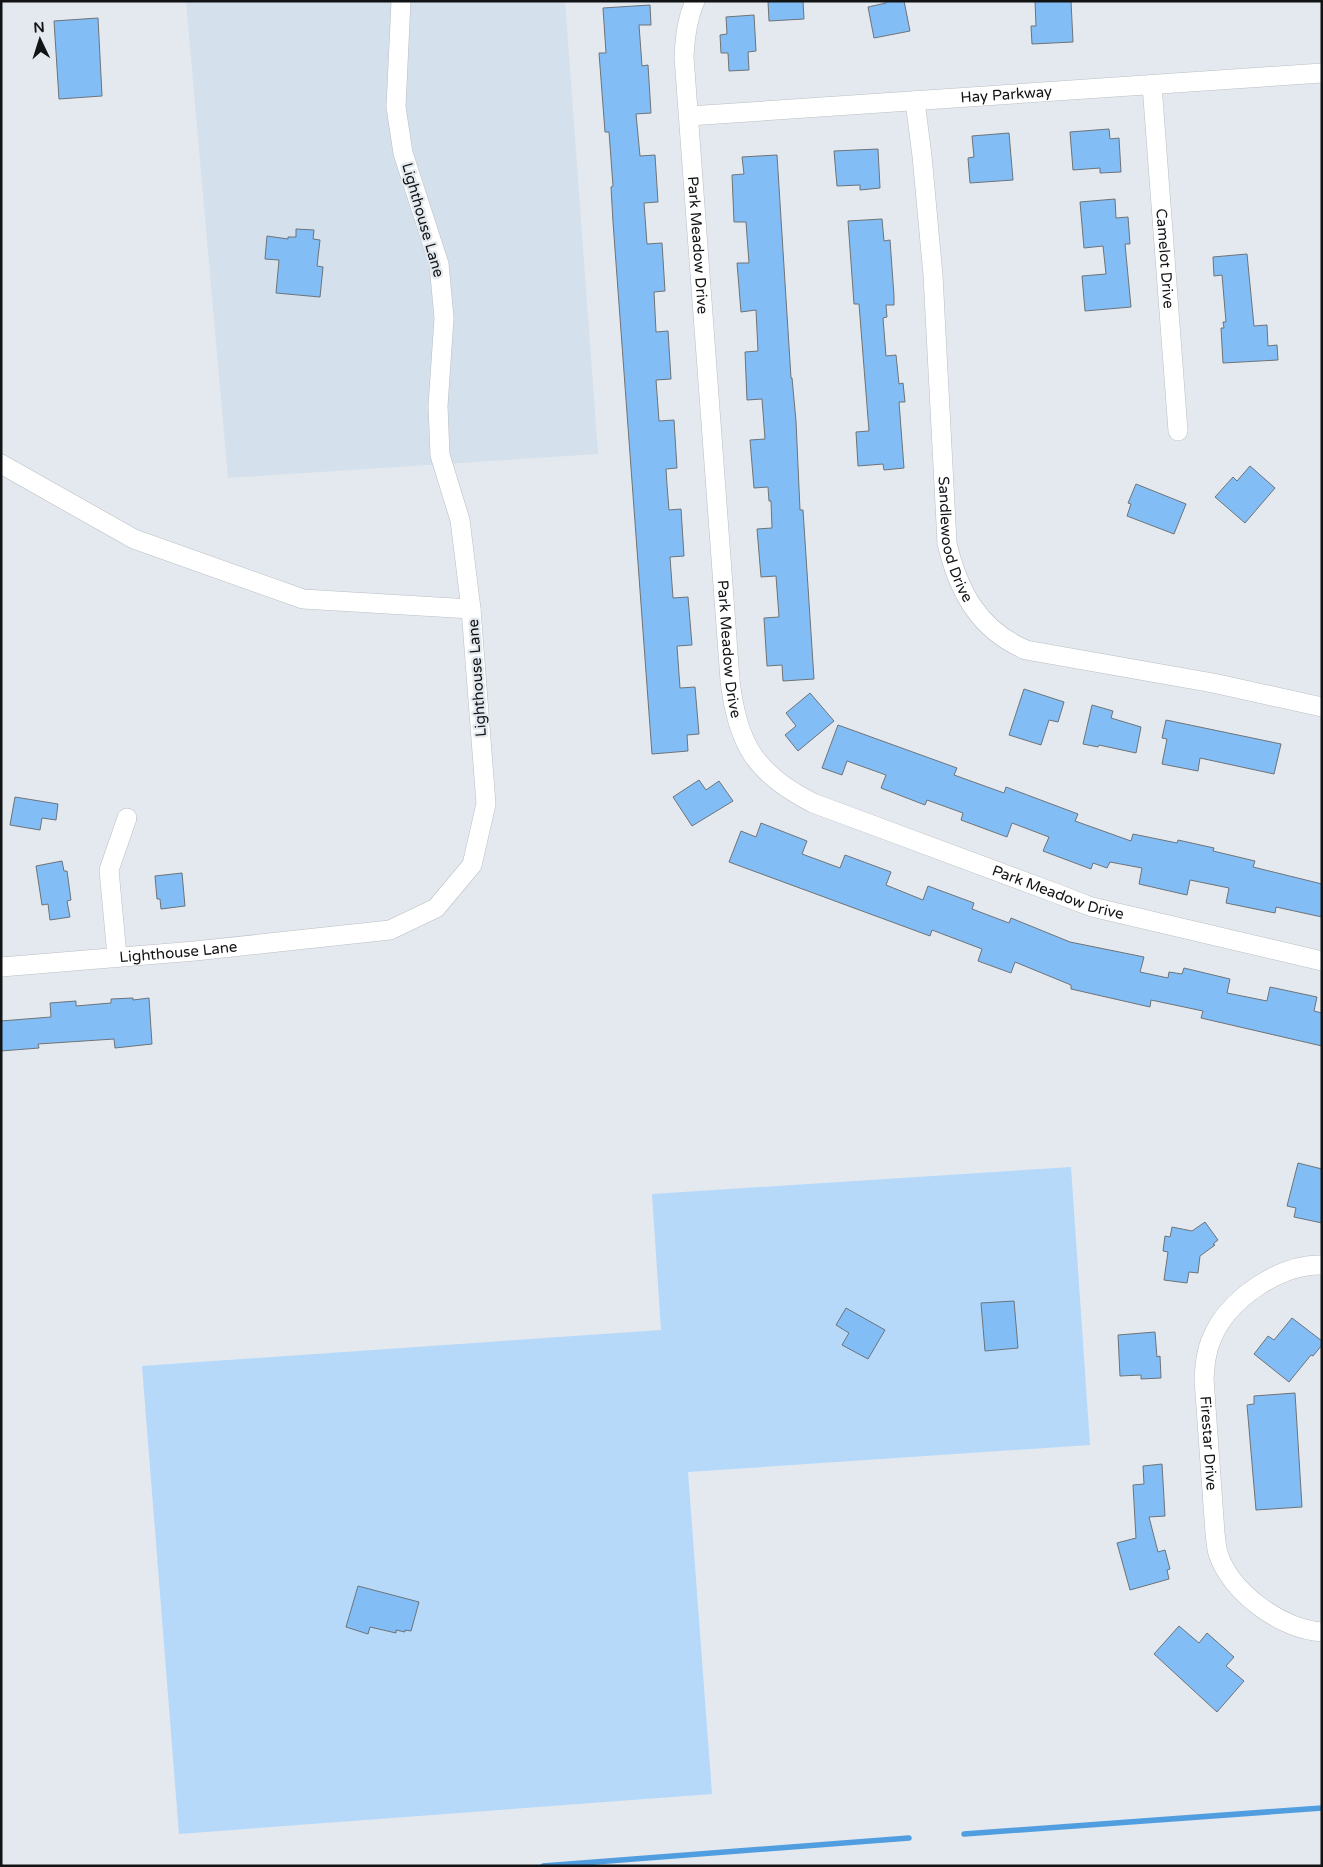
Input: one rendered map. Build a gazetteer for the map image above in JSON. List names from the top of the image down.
{
  "streets": {
    "street": [
      "Hay Parkway",
      "Lighthouse Lane",
      "Park Meadow Drive",
      "Camelot Drive",
      "Sandlewood Drive",
      "Firestar Drive"
    ]
  },
  "crossings": [
    ["Hay Parkway", "Park Meadow Drive"],
    ["Hay Parkway", "Camelot Drive"],
    ["Hay Parkway", "Sandlewood Drive"]
  ],
  "north": "top"
}
